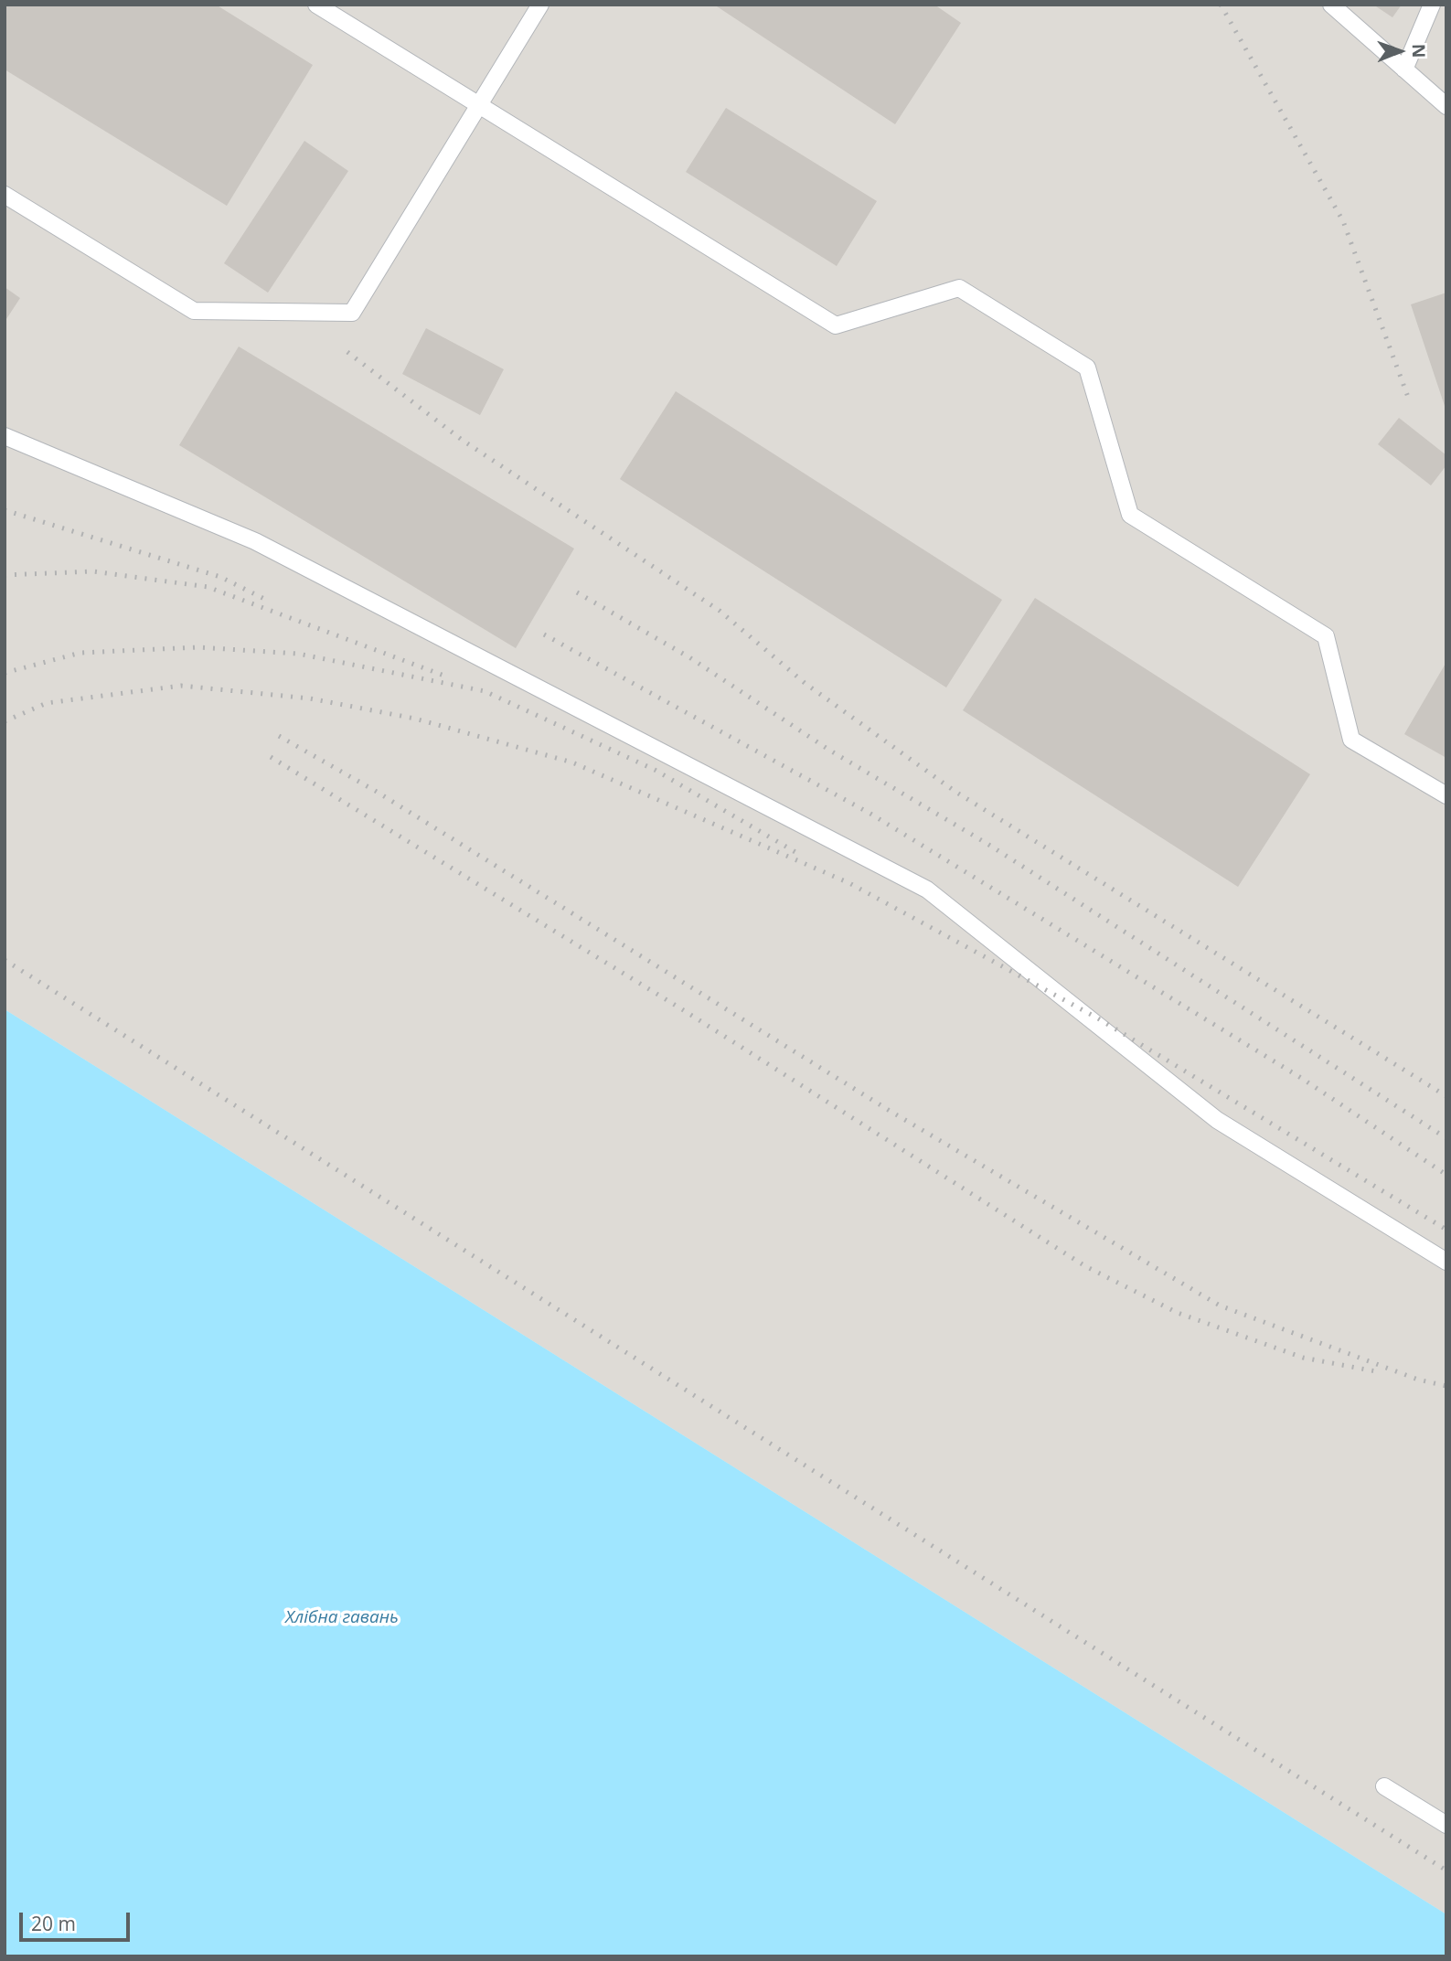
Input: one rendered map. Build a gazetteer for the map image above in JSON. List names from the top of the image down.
{
  "water": ["Хлібна гавань"],
  "scale_bar": "20 m",
  "north": "right"
}
